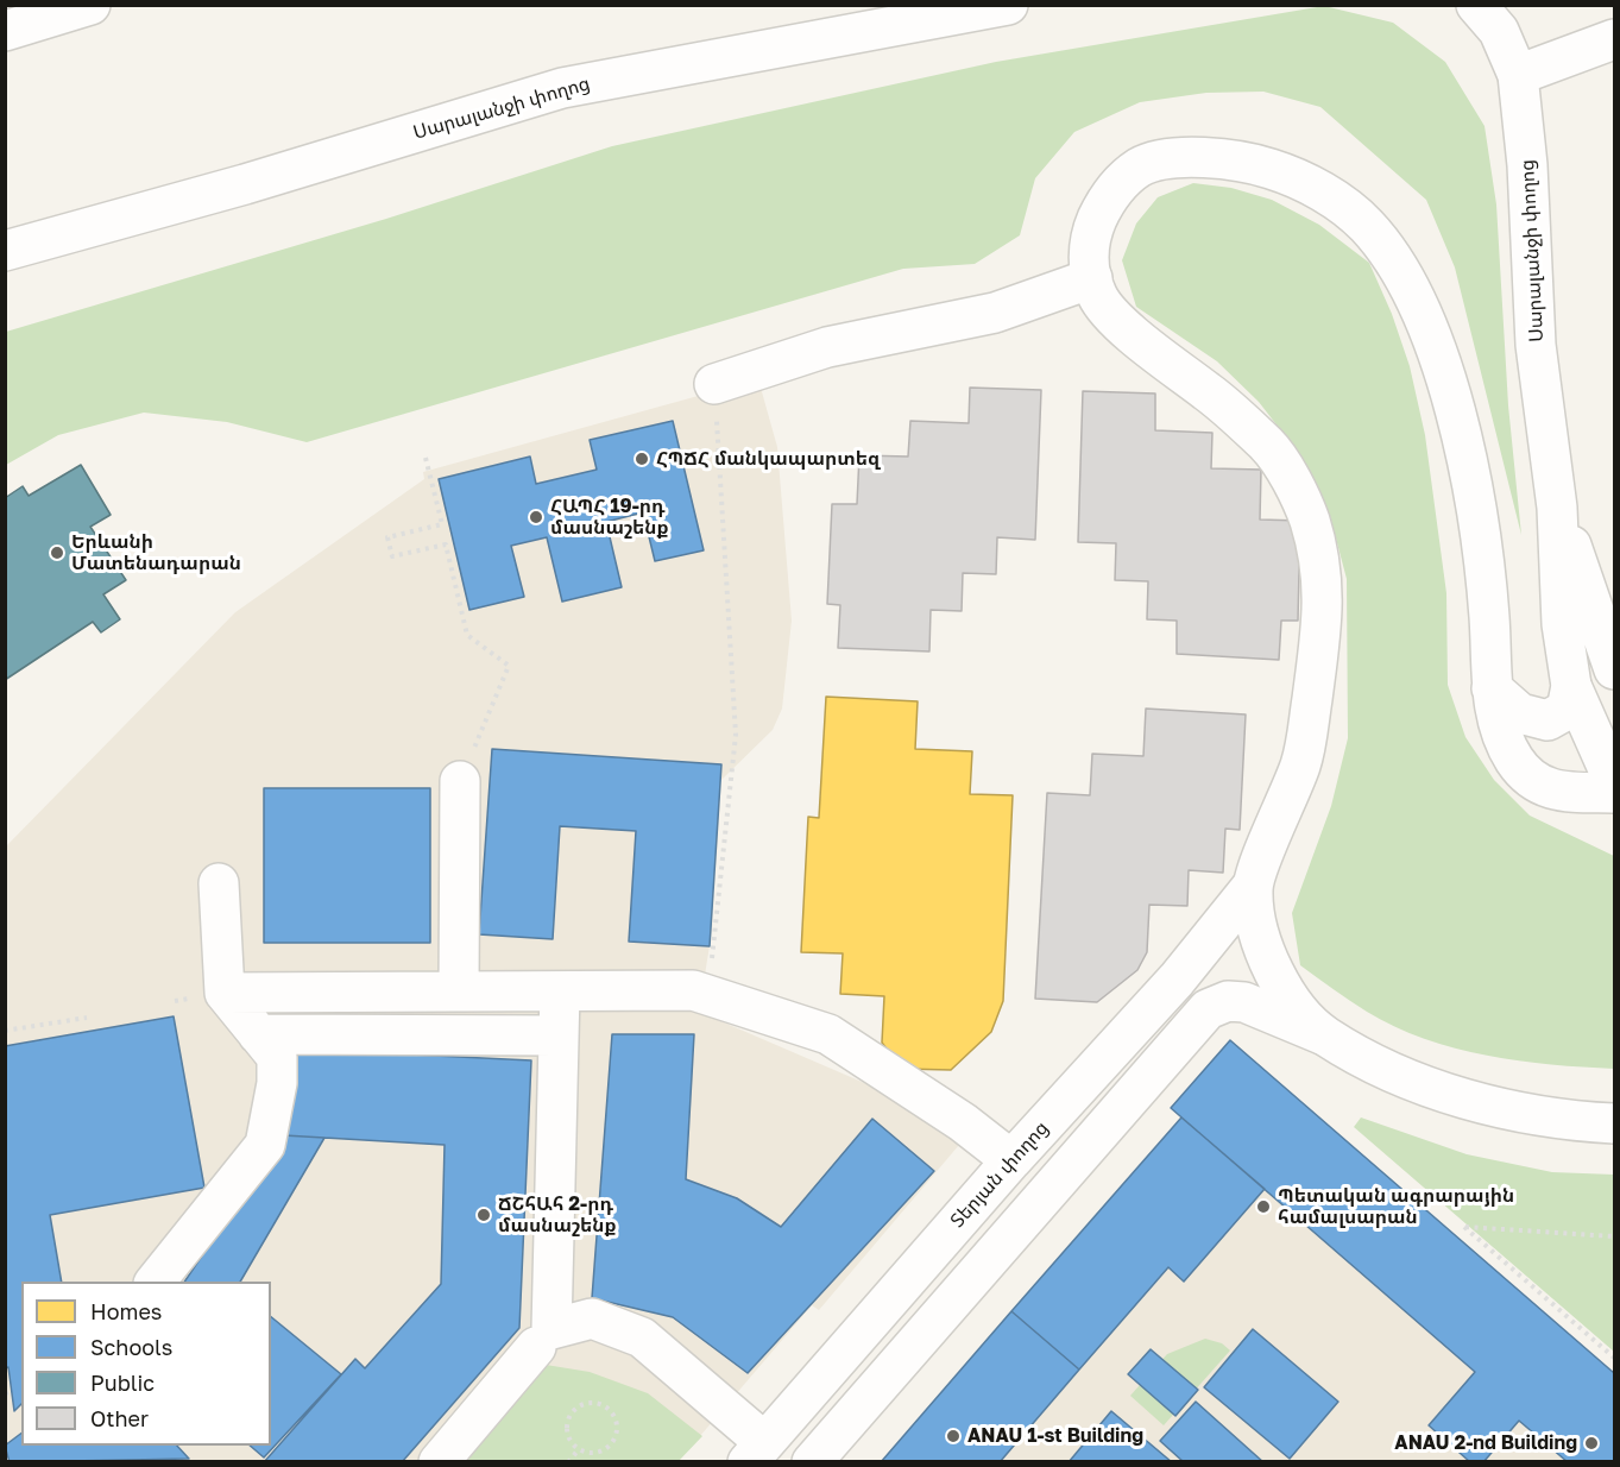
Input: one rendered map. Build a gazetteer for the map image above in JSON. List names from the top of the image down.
{
  "streets": {
    "main road": ["Սարալանջի փողոց", "Տերյան փողոց"]
  },
  "places": [
    "ՀՊՃՀ մանկապարտեզ",
    "ՀԱՊՀ 19-րդ մասնաշենք",
    "Երևանի Մատենադարան",
    "Պետական ագրարային համալսարան",
    "ՃՇհԱհ 2-րդ մասնաշենք",
    "ANAU 1-st Building",
    "ANAU 2-nd Building"
  ],
  "legend": [
    "Homes",
    "Schools",
    "Public",
    "Other"
  ]
}
